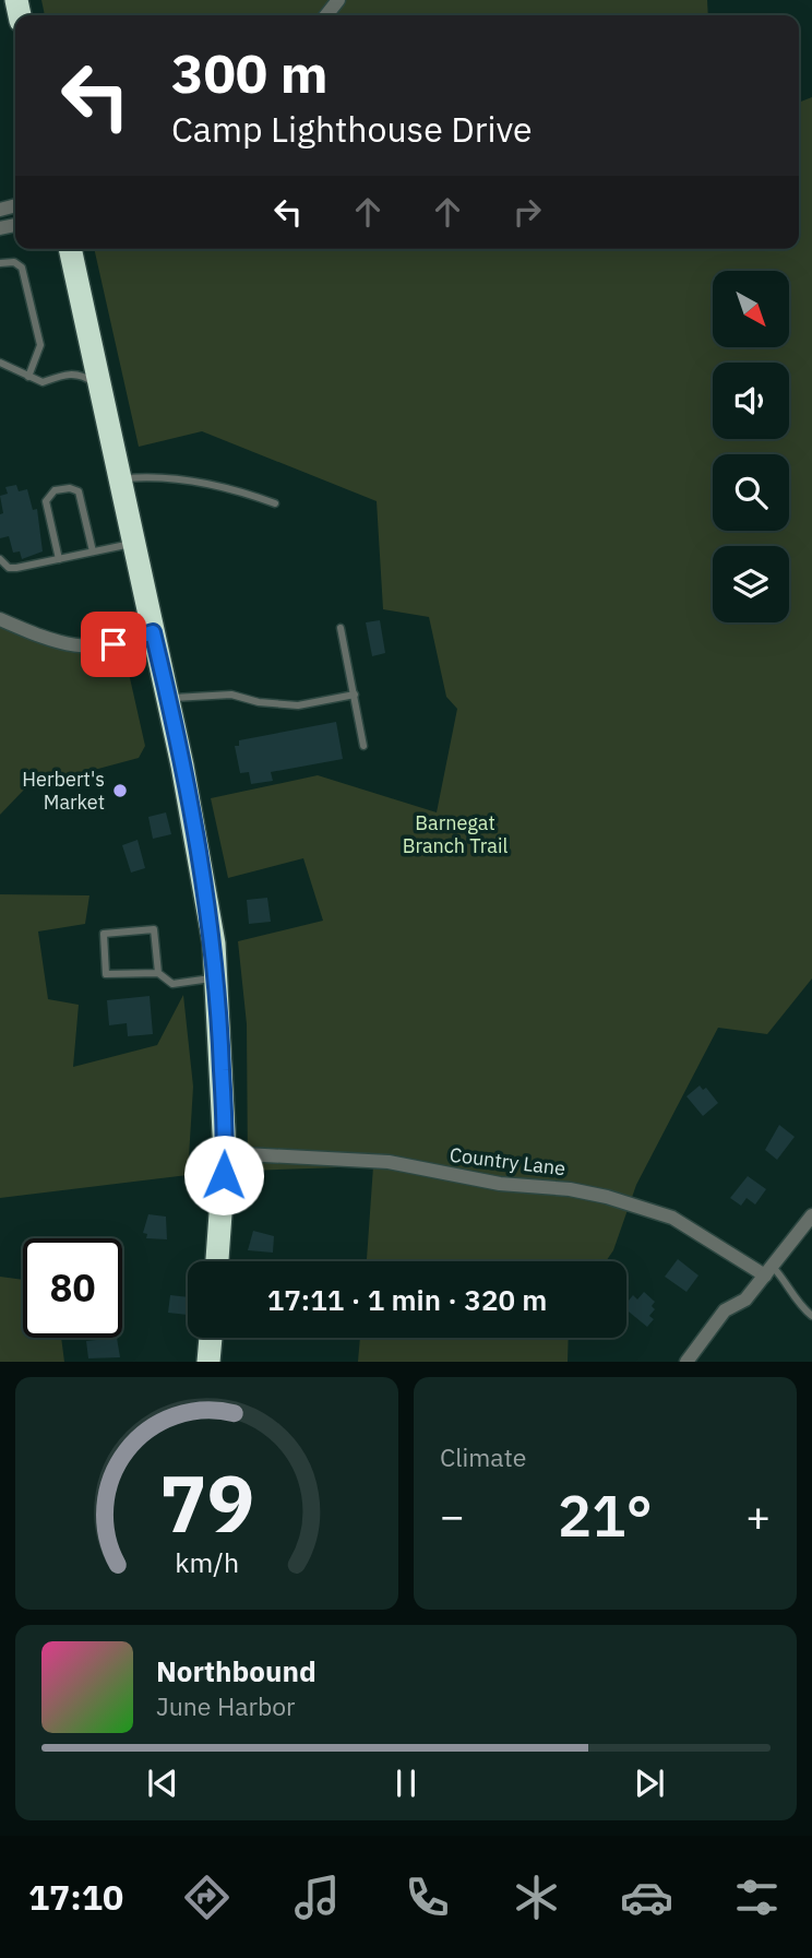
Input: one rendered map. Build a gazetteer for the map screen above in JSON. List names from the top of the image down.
{
  "streets": {
    "street": ["Country Lane"]
  },
  "parks": ["Barnegat Branch Trail"],
  "places": ["Herbert's Market"],
  "north": "bottom right",
  "page": {
    "turn": ["300 m", "Camp Lighthouse Drive"],
    "limit": "80",
    "trip": "17:11 · 1 min · 320 m",
    "tile": "Climate",
    "heat": ["−", "21°", "+"],
    "song": ["Northbound", "June Harbor"],
    "tabs": "17:10",
    "gauge": ["79", "km/h"]
  }
}
